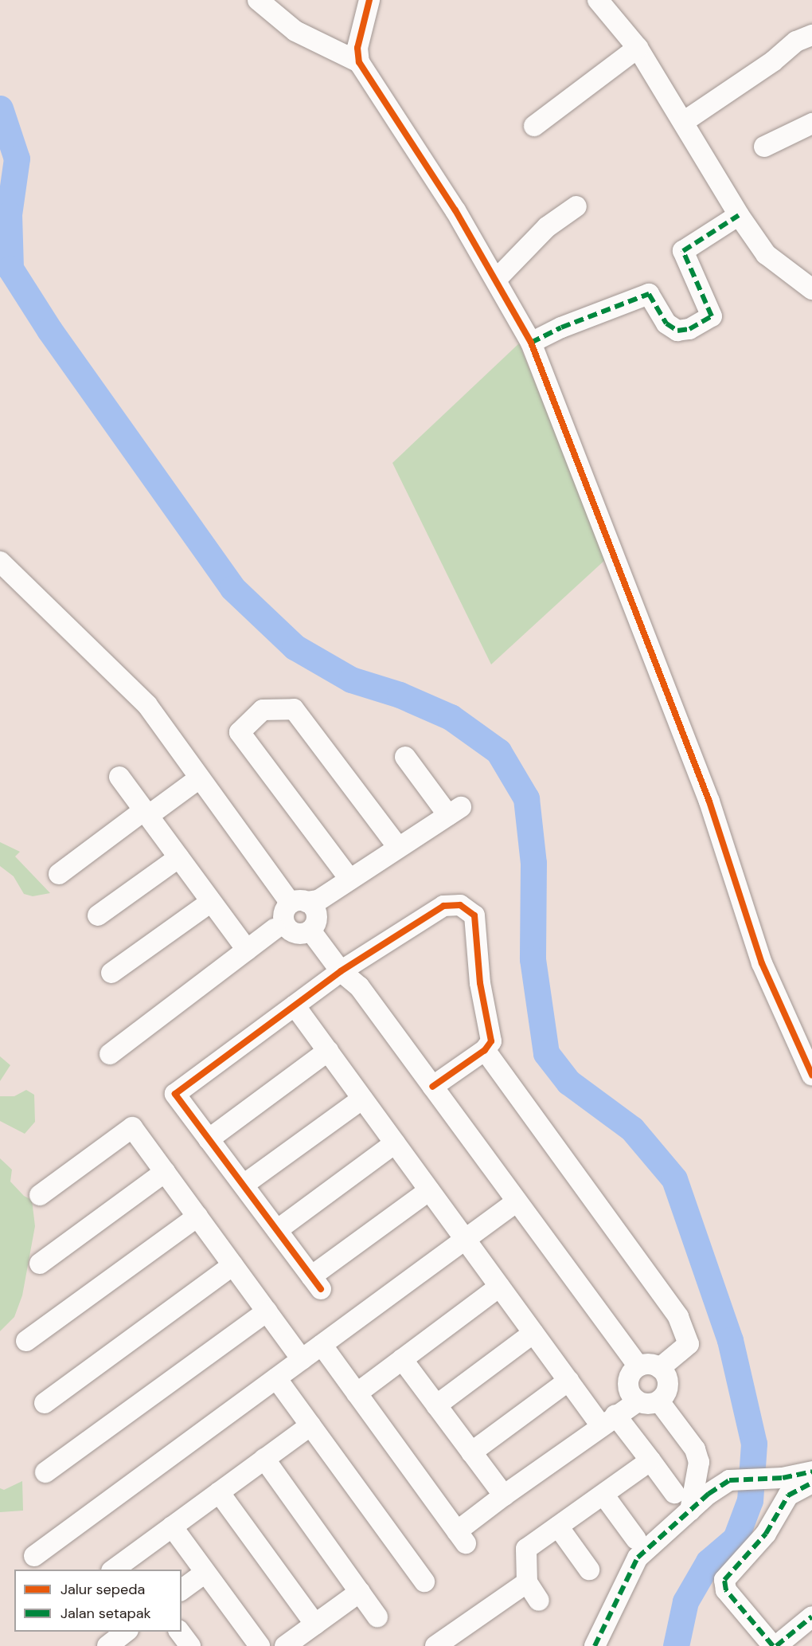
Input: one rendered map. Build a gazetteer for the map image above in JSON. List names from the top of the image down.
{
  "legend": ["Jalur sepeda", "Jalan setapak"]
}
